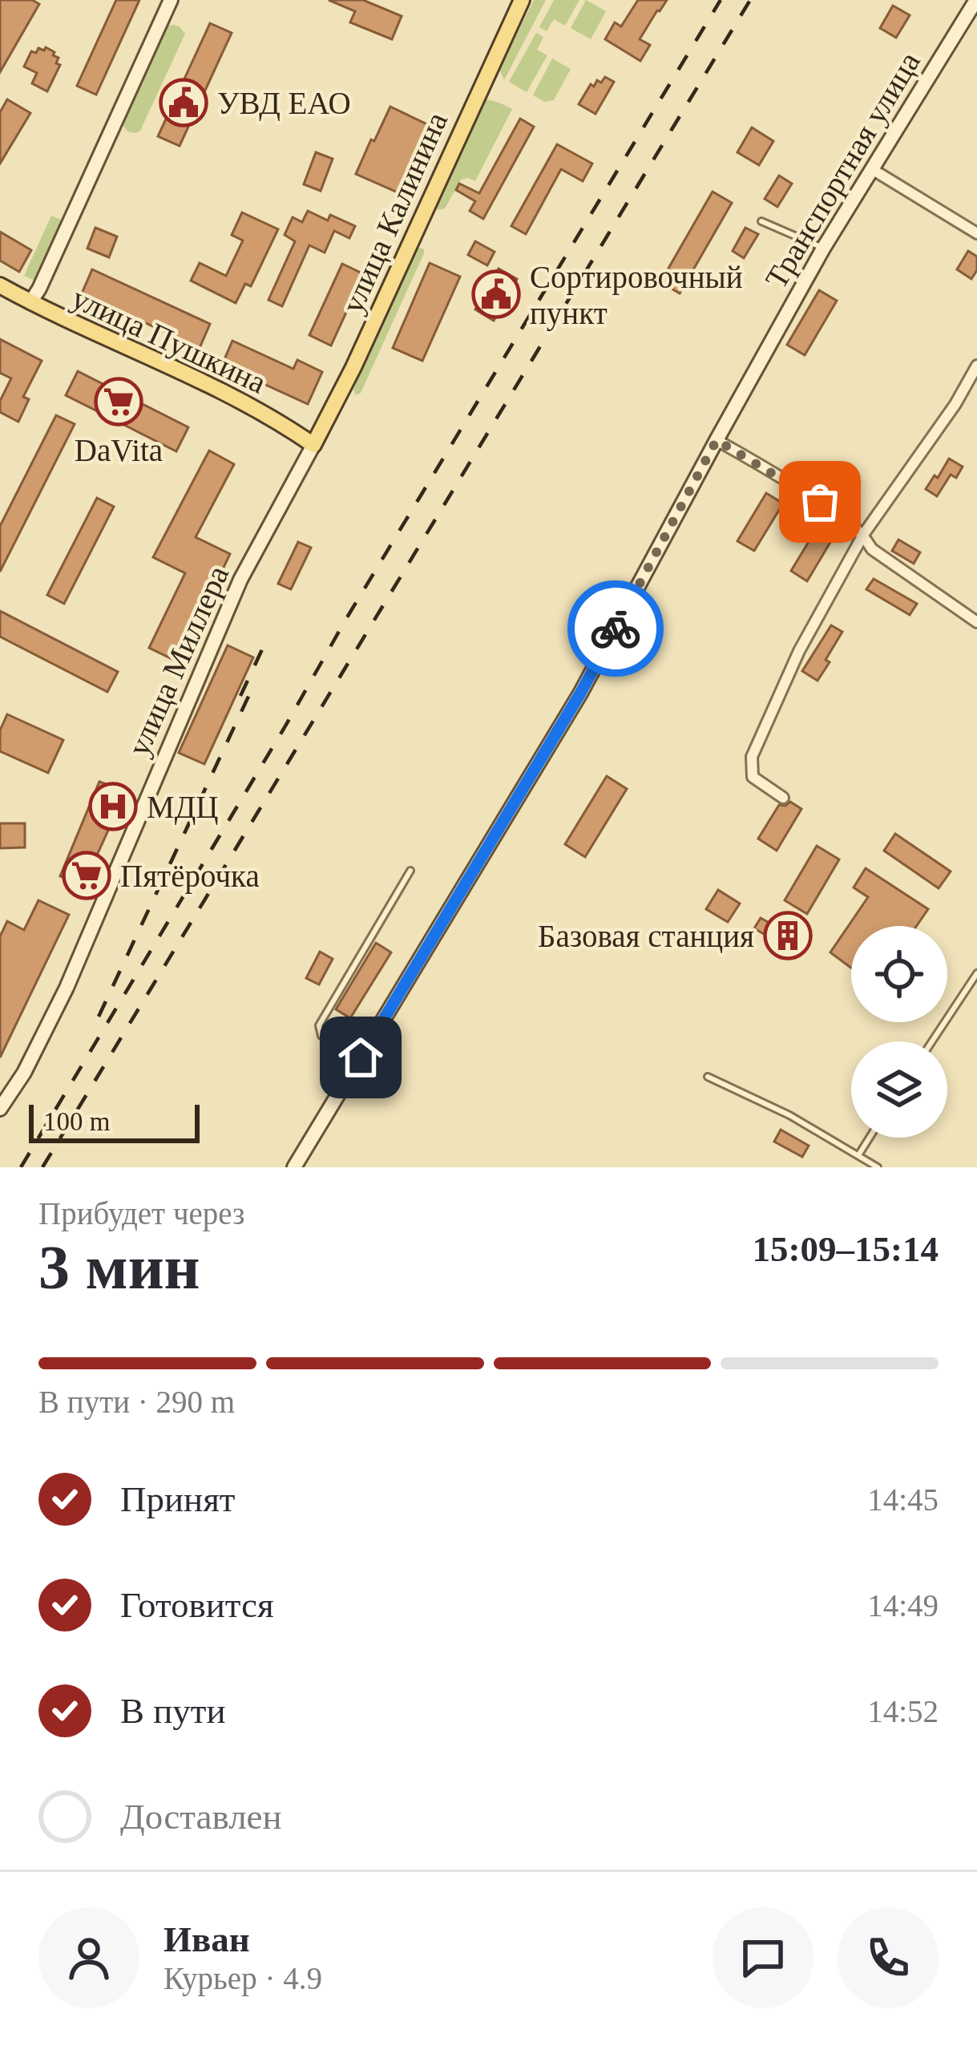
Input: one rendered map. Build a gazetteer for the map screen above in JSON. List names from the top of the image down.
{
  "streets": {
    "main road": [
      "Транспортная улица",
      "улица Калинина",
      "улица Пушкина",
      "улица Миллера"
    ]
  },
  "crossings": [
    ["улица Калинина", "улица Пушкина"],
    ["улица Калинина", "улица Миллера"],
    ["улица Пушкина", "улица Миллера"]
  ],
  "places": {
    "public building": ["УВД ЕАО", "Сортировочный пункт"],
    "supermarket": ["DaVita", "Пятёрочка"],
    "hospital": ["МДЦ"],
    "building": ["Базовая станция"]
  },
  "scale_bar": "100 m",
  "page": {
    "scale": "100 m",
    "heading": ["3 мин", "Прибудет через", "15:09–15:14"],
    "panel": ["Иван", "Курьер · 4.9"],
    "bar": "В пути · 290 m",
    "list": [
      ["Принят", "14:45"],
      ["Готовится", "14:49"],
      ["В пути", "14:52"],
      "Доставлен"
    ]
  }
}
